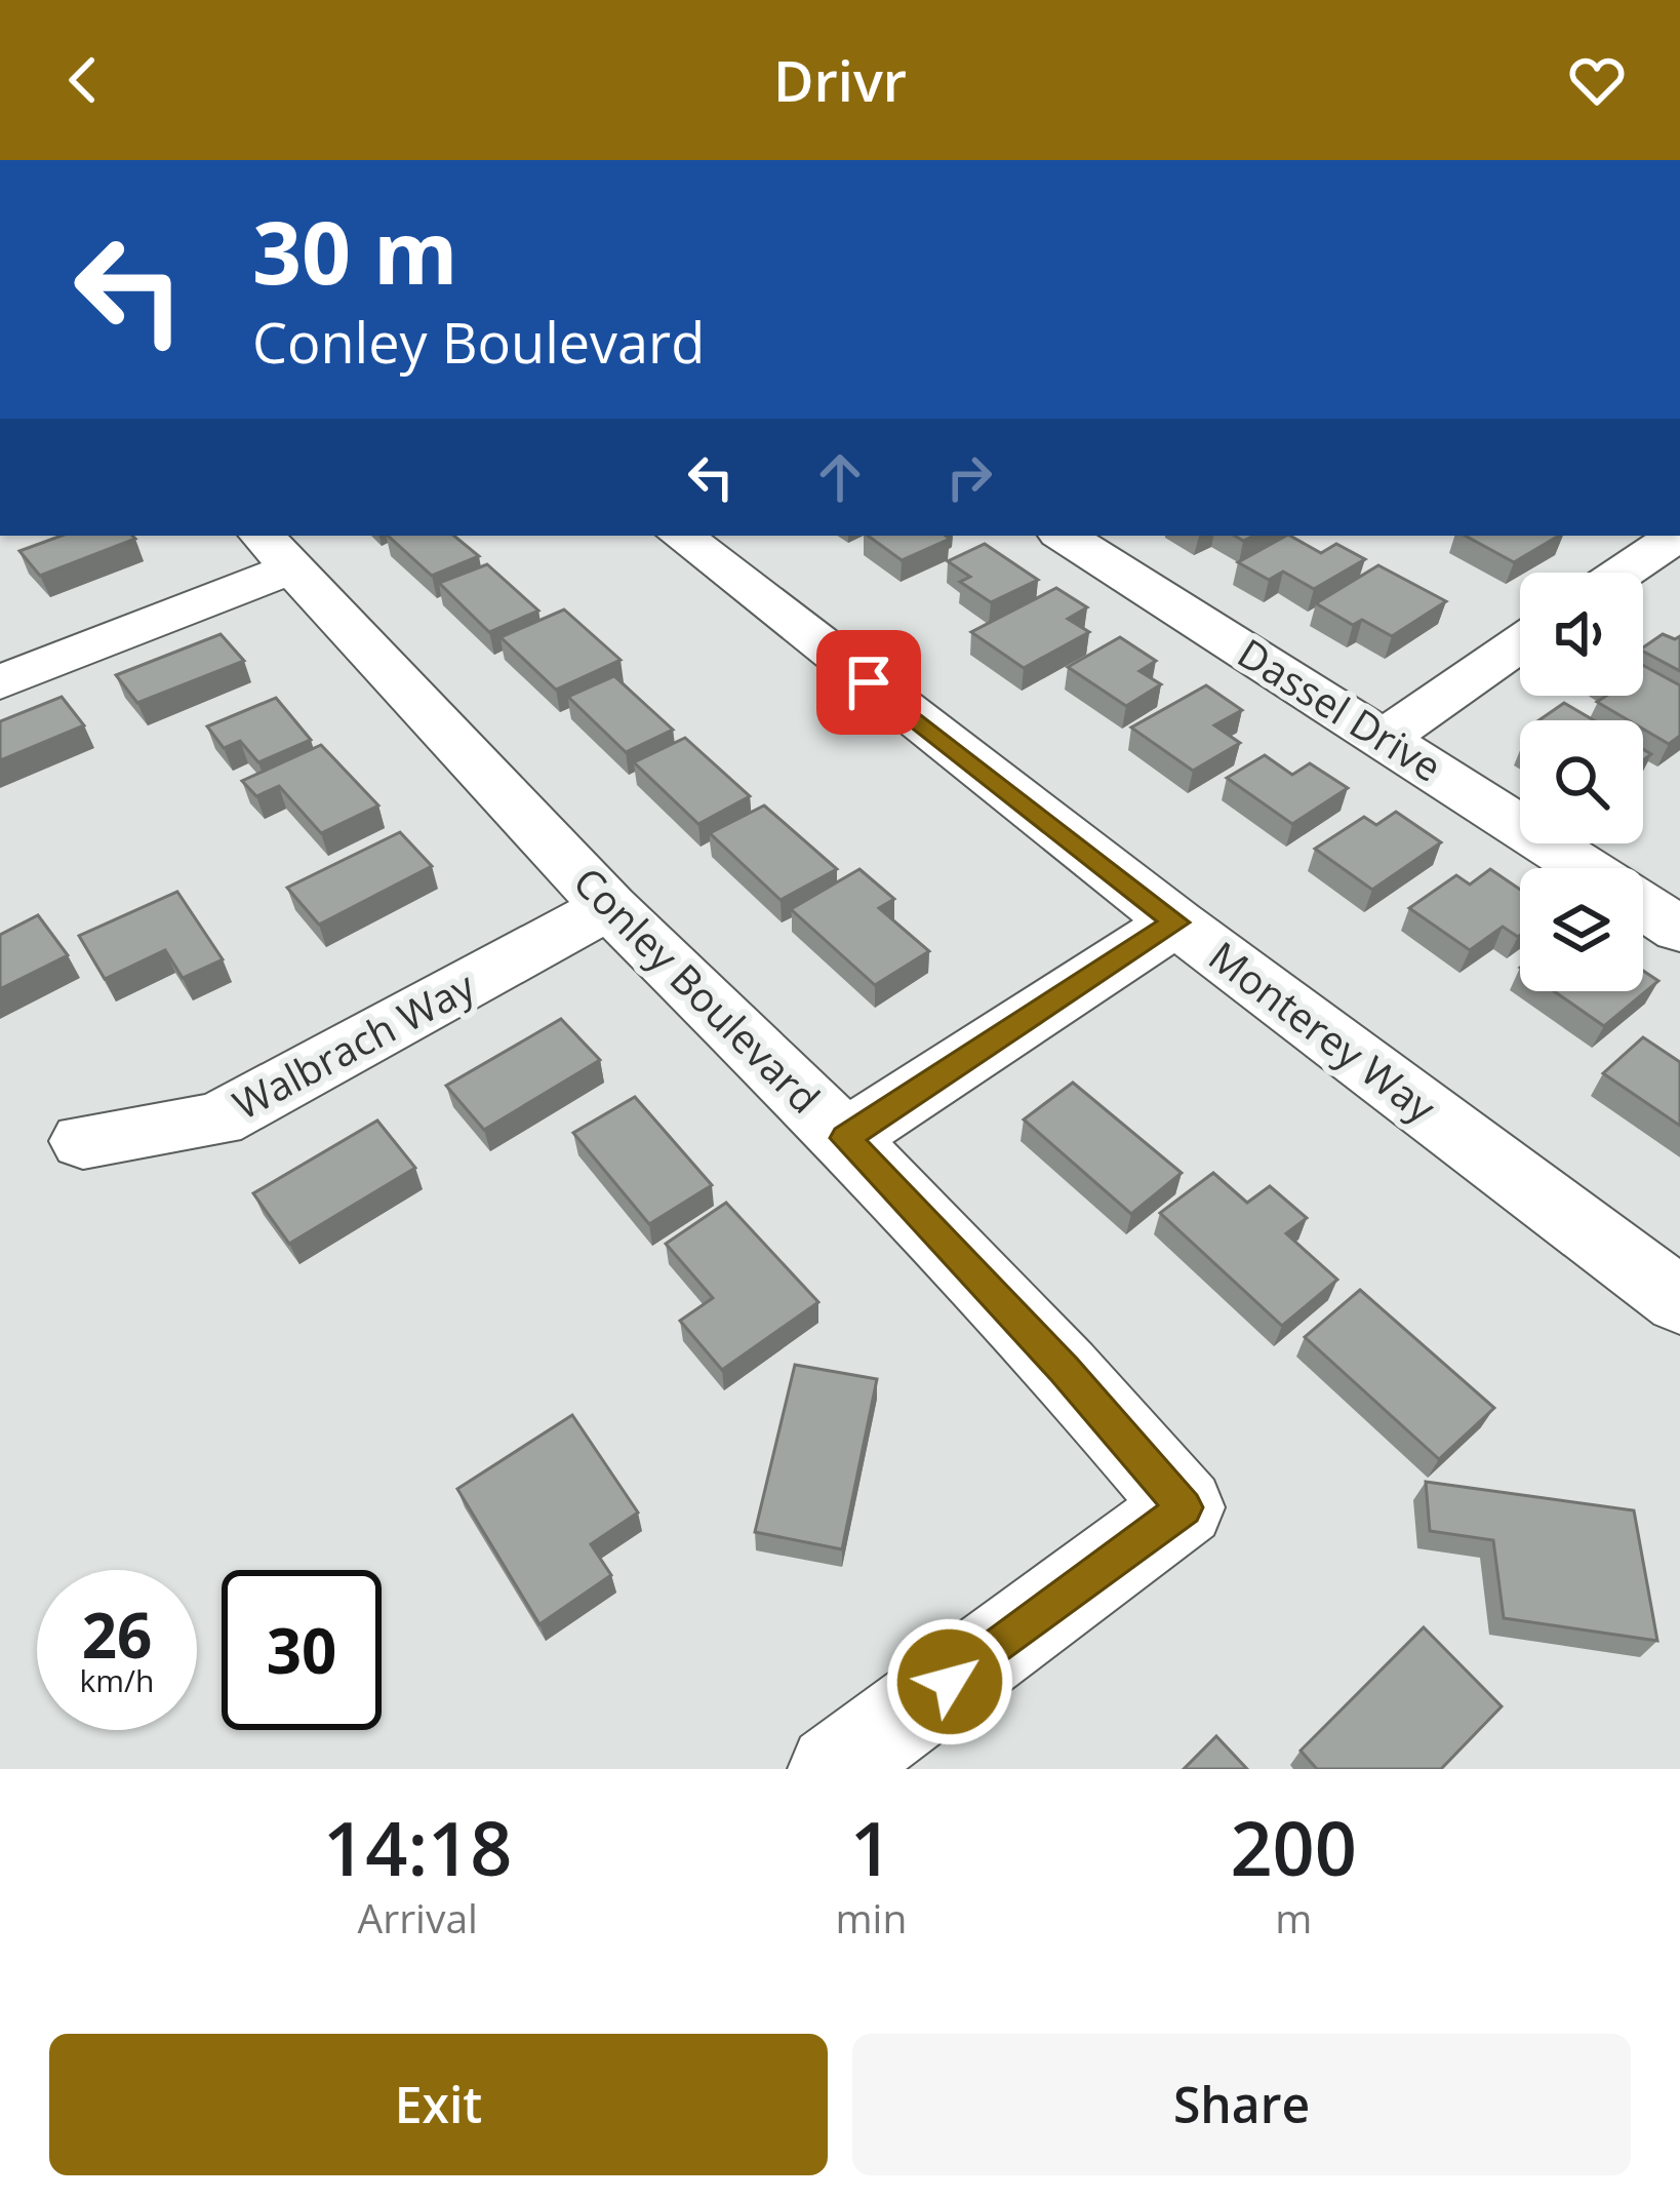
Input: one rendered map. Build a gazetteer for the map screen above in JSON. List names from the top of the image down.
{
  "streets": {
    "street": [
      "Dassel Drive",
      "Conley Boulevard",
      "Monterey Way",
      "Walbrach Way"
    ]
  },
  "crossings": [
    ["Conley Boulevard", "Walbrach Way"]
  ],
  "page": {
    "header": "Drivr",
    "turn": ["30 m", "Conley Boulevard"],
    "speed": "26 km/h",
    "limit": "30",
    "eta": [
      "14:18",
      "Arrival",
      "1",
      "min",
      "200",
      "m"
    ],
    "buttons": ["Exit", "Share"]
  }
}
